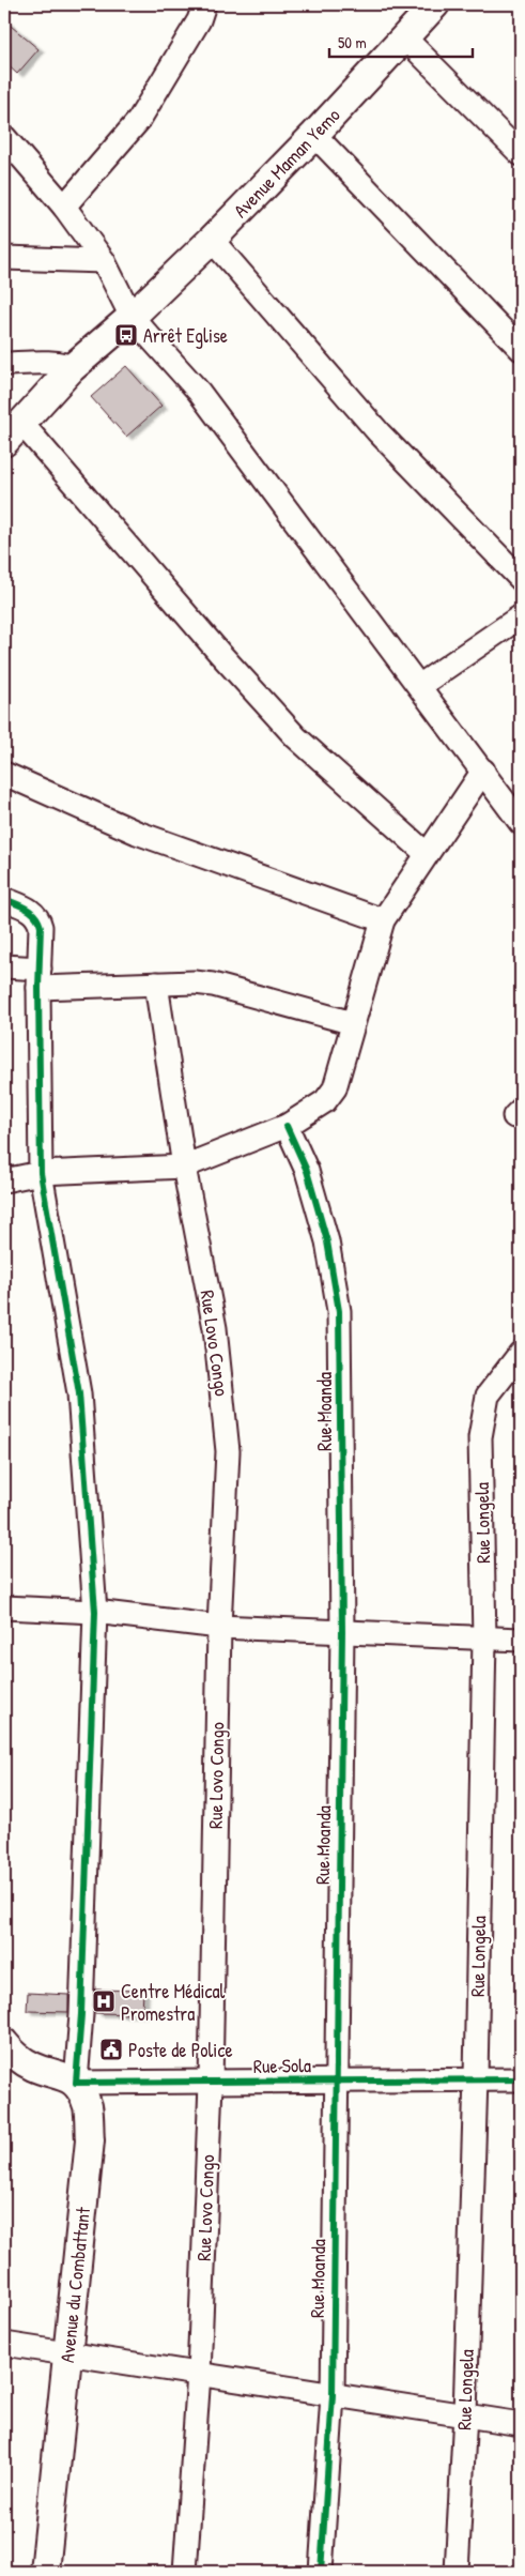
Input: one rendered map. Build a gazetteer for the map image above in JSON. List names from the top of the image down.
{
  "streets": {
    "street": [
      "Avenue Maman Yemo",
      "Rue Lovo Congo",
      "Rue Moanda",
      "Rue Longela",
      "Rue Sola",
      "Avenue du Combattant"
    ]
  },
  "crossings": [
    ["Rue Lovo Congo", "Rue Sola"],
    ["Rue Moanda", "Rue Sola"],
    ["Rue Longela", "Rue Sola"],
    ["Rue Sola", "Avenue du Combattant"]
  ],
  "places": {
    "bus stop": ["Arrêt Eglise"],
    "hospital": ["Centre Médical Promestra"],
    "public building": ["Poste de Police"]
  },
  "scale_bar": "50 m"
}
